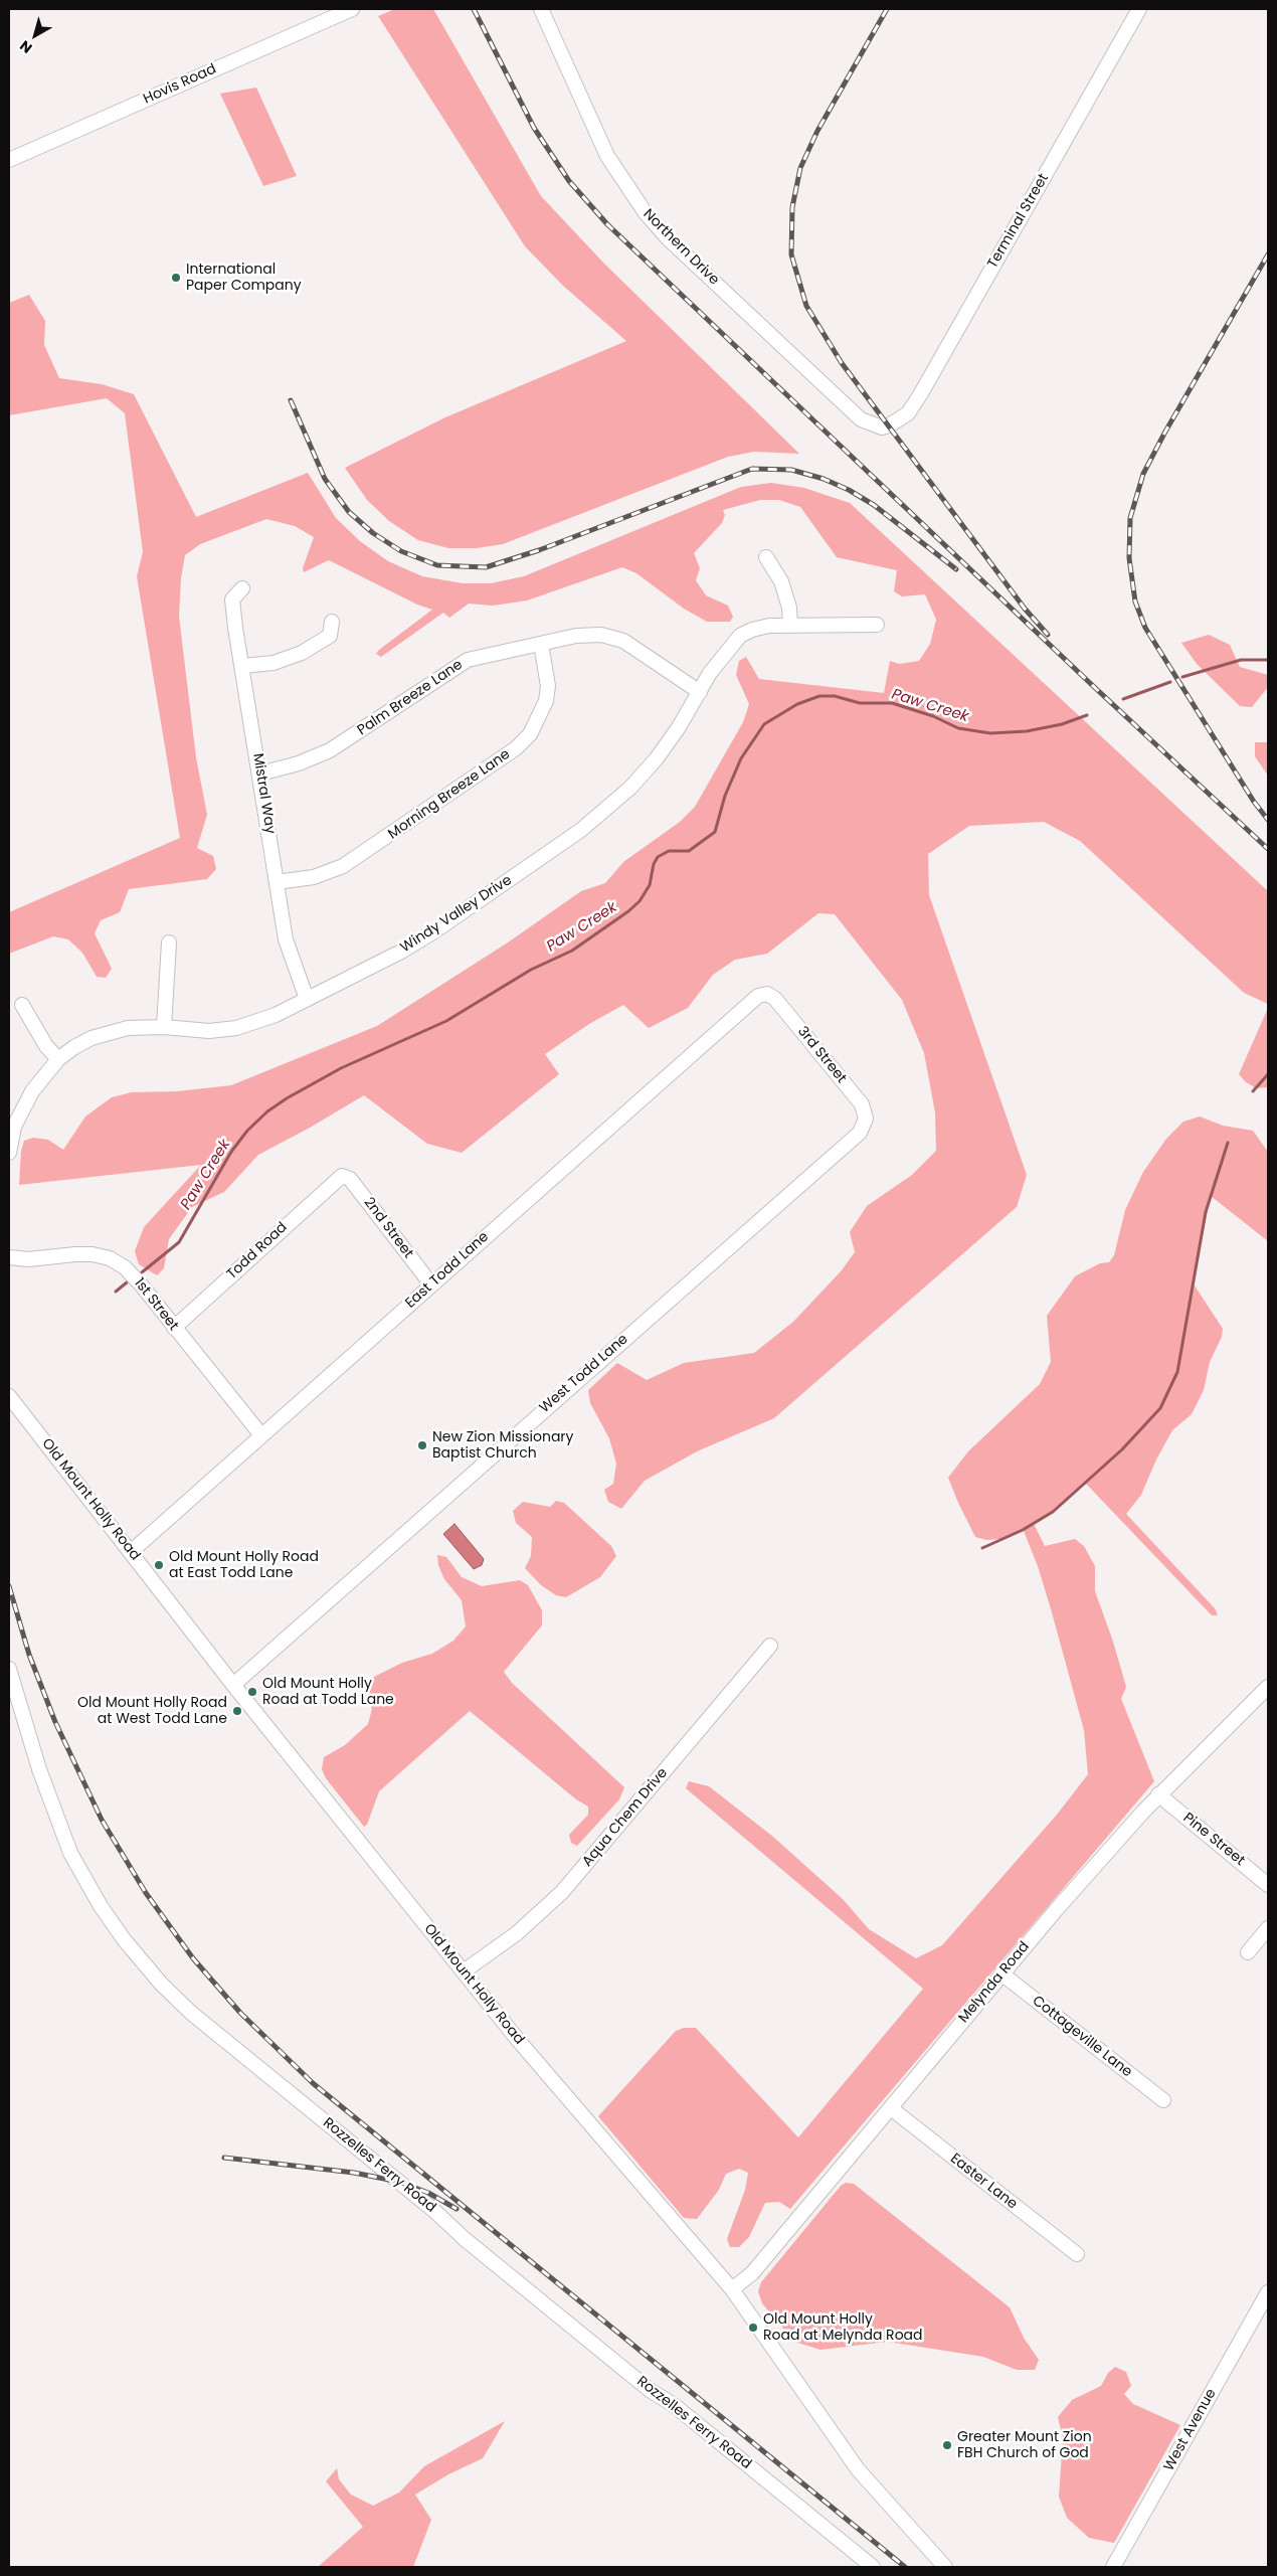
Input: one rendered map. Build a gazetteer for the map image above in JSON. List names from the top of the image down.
{
  "streets": {
    "street": [
      "Hovis Road",
      "Terminal Street",
      "Northern Drive",
      "Palm Breeze Lane",
      "Mistral Way",
      "Morning Breeze Lane",
      "Windy Valley Drive",
      "3rd Street",
      "2nd Street",
      "Todd Road",
      "East Todd Lane",
      "1st Street",
      "West Todd Lane",
      "Old Mount Holly Road",
      "Aqua Chem Drive",
      "Pine Street",
      "Melynda Road",
      "Cottageville Lane",
      "Rozzelles Ferry Road",
      "Easter Lane",
      "West Avenue"
    ]
  },
  "crossings": [
    ["Terminal Street", "Northern Drive"],
    ["Palm Breeze Lane", "Mistral Way"],
    ["Palm Breeze Lane", "Morning Breeze Lane"],
    ["Palm Breeze Lane", "Windy Valley Drive"],
    ["Mistral Way", "Morning Breeze Lane"],
    ["Mistral Way", "Windy Valley Drive"],
    ["3rd Street", "East Todd Lane"],
    ["3rd Street", "West Todd Lane"],
    ["2nd Street", "Todd Road"],
    ["2nd Street", "East Todd Lane"],
    ["Todd Road", "1st Street"],
    ["East Todd Lane", "1st Street"],
    ["East Todd Lane", "Old Mount Holly Road"],
    ["West Todd Lane", "Old Mount Holly Road"],
    ["Old Mount Holly Road", "Aqua Chem Drive"],
    ["Old Mount Holly Road", "Melynda Road"],
    ["Pine Street", "Melynda Road"],
    ["Melynda Road", "Cottageville Lane"],
    ["Melynda Road", "Easter Lane"]
  ],
  "water": ["Paw Creek"],
  "places": [
    "International Paper Company",
    "New Zion Missionary Baptist Church",
    "Old Mount Holly Road at East Todd Lane",
    "Old Mount Holly Road at Todd Lane",
    "Old Mount Holly Road at West Todd Lane",
    "Old Mount Holly Road at Melynda Road",
    "Greater Mount Zion FBH Church of God"
  ],
  "north": "bottom left"
}
